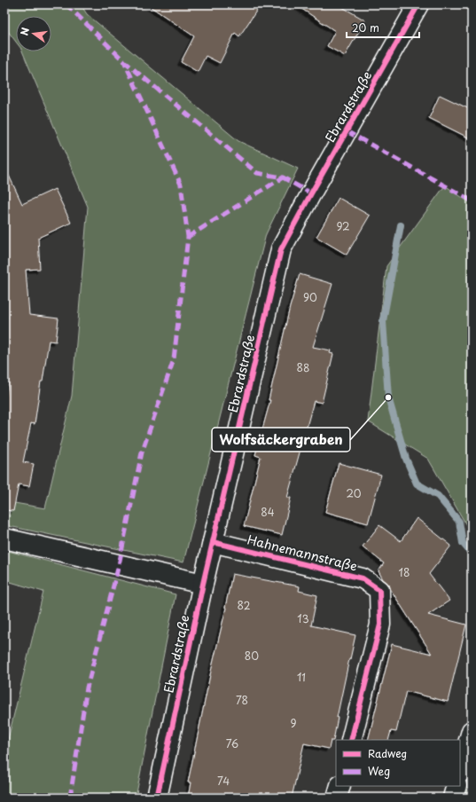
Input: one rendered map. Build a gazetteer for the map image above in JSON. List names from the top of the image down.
{
  "streets": {
    "street": ["Ebrardstraße", "Hahnemannstraße"]
  },
  "crossings": [
    ["Ebrardstraße", "Hahnemannstraße"]
  ],
  "places": ["Wolfsäckergraben"],
  "house_numbers": [
    "92",
    "90",
    "88",
    "20",
    "84",
    "18",
    "82",
    "13",
    "80",
    "11",
    "78",
    "9",
    "76",
    "74"
  ],
  "legend": ["Radweg", "Weg"],
  "scale_bar": "20 m",
  "north": "left"
}
